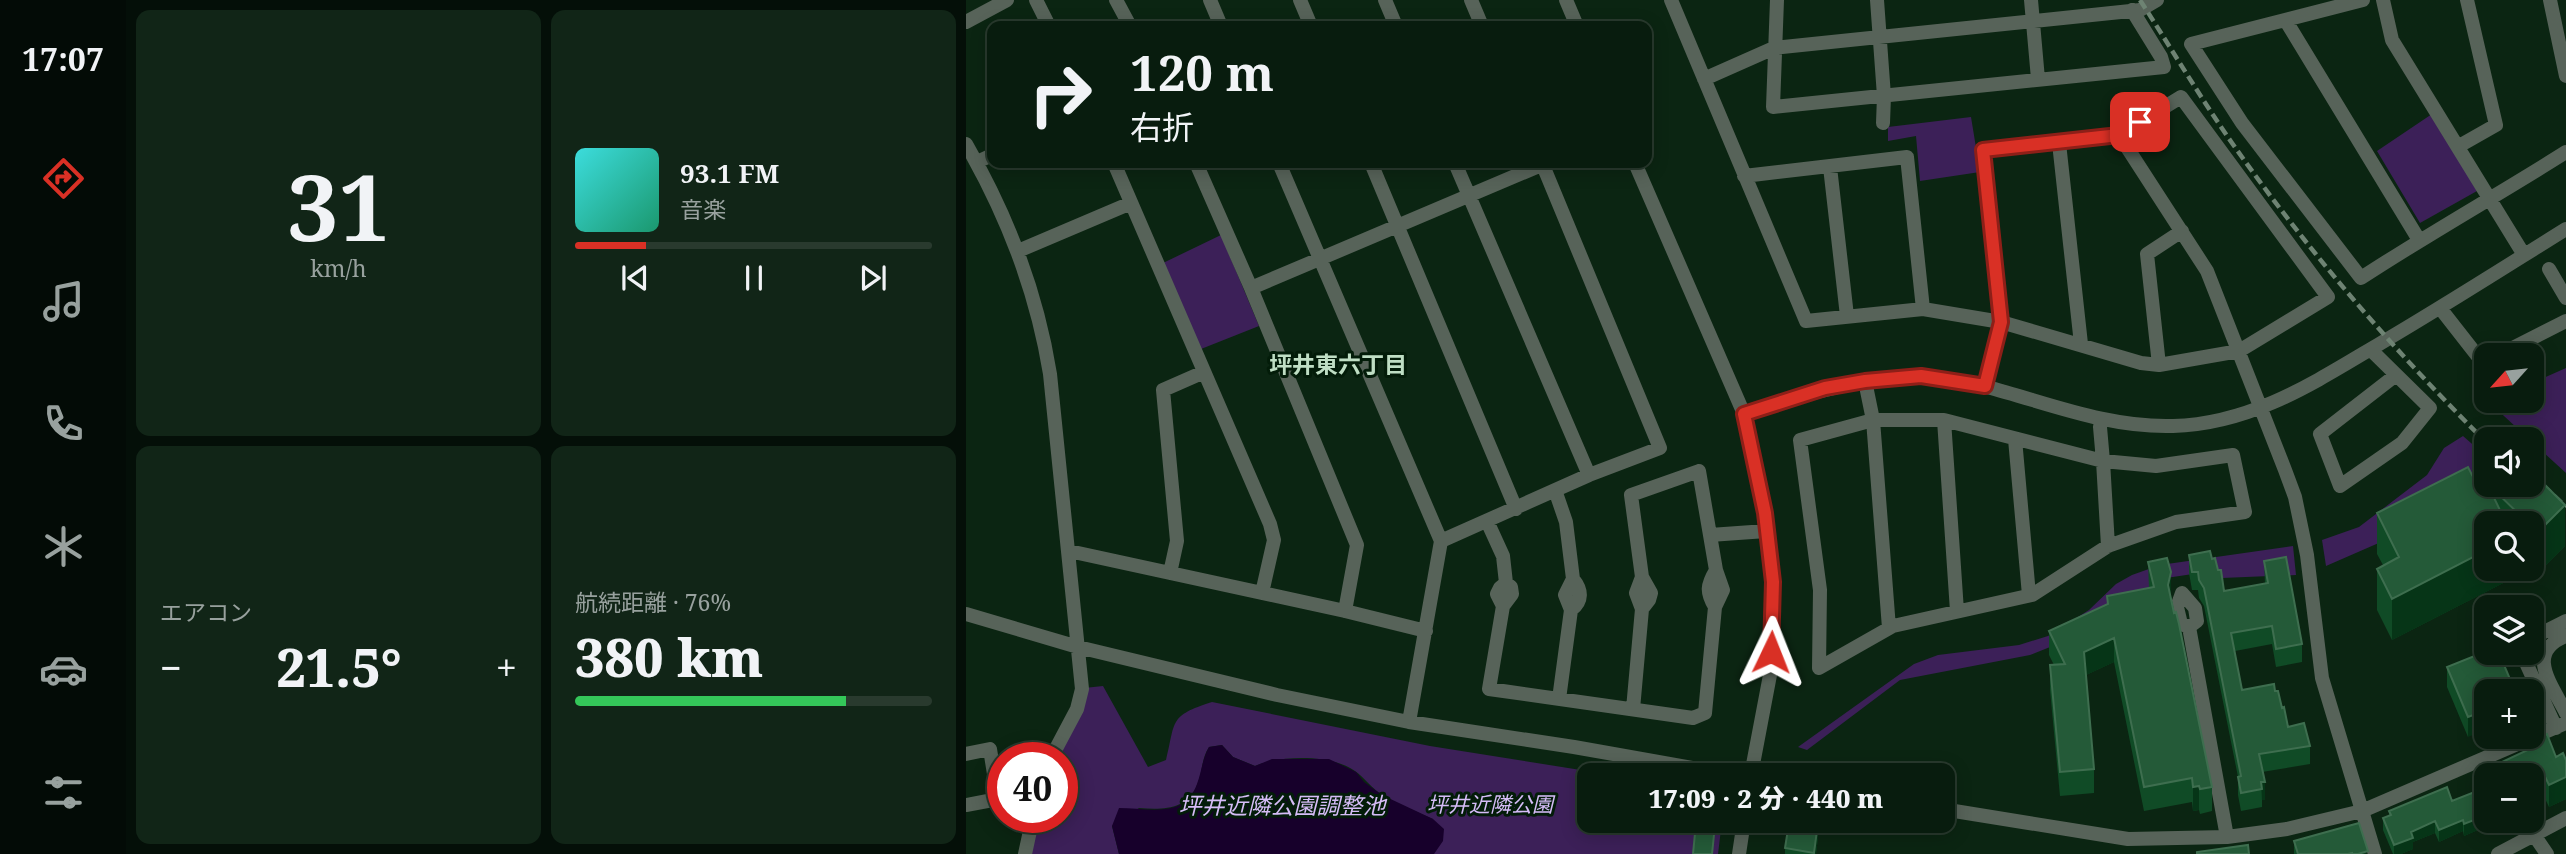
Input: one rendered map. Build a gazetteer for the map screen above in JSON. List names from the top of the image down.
{
  "districts": ["坪井東六丁目"],
  "water": ["坪井近隣公園調整池"],
  "parks": ["坪井近隣公園"],
  "north": "bottom left",
  "page": {
    "tabs": "17:07",
    "tile": [
      ["31", "km/h"],
      "エアコン",
      ["航続距離 · 76%", "380 km"]
    ],
    "turn": ["120 m", "右折"],
    "song": ["93.1 FM", "音楽"],
    "map_buttons": ["+", "−"],
    "heat": ["−", "21.5°", "+"],
    "limit": "40",
    "trip": "17:09 · 2 分 · 440 m"
  }
}
